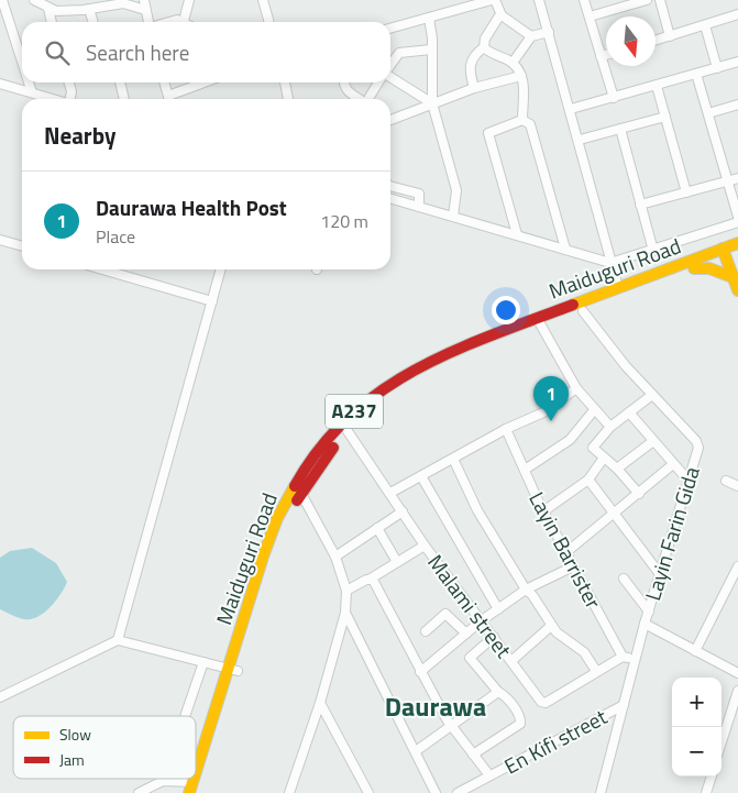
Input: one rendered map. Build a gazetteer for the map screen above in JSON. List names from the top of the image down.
{
  "streets": {
    "main road": ["Maiduguri Road", "A237"],
    "street": [
      "Layin Farin Gida",
      "Layin Barrister",
      "Malami street",
      "En Kifi street"
    ]
  },
  "crossings": [
    ["Maiduguri Road", "Layin Farin Gida"],
    ["Maiduguri Road", "Malami street"],
    ["Layin Farin Gida", "En Kifi street"],
    ["Layin Barrister", "Malami street"]
  ],
  "districts": ["Daurawa"],
  "legend": ["Slow", "Jam"],
  "north": "bottom",
  "page": {
    "search": "Search here",
    "heading": "Nearby",
    "list": [
      {
        "mark": "1",
        "name": "Daurawa Health Post",
        "note": "Place",
        "value": "120 m"
      }
    ],
    "pins": "1",
    "map_buttons": ["+", "−"]
  }
}
